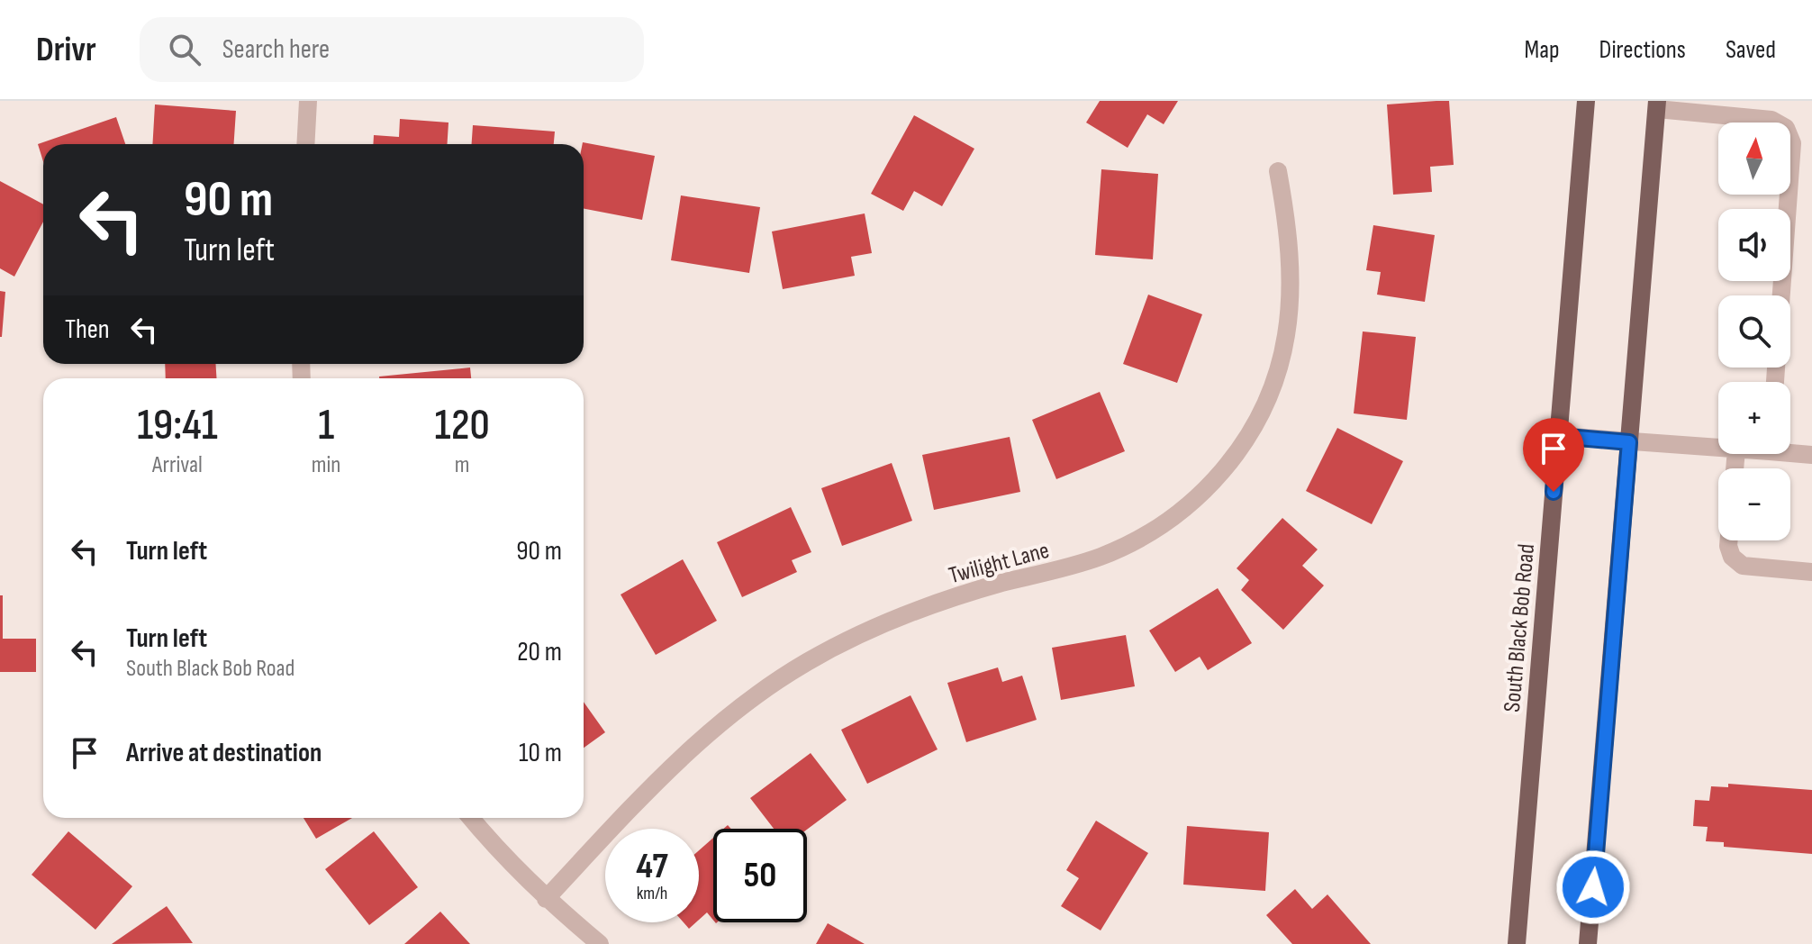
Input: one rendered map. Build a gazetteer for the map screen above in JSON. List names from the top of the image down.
{
  "streets": {
    "main road": ["South Black Bob Road"],
    "street": ["Twilight Lane"]
  },
  "north": "top",
  "page": {
    "header": "Drivr",
    "search": "Search here",
    "nav": ["Map", "Directions", "Saved"],
    "map_buttons": ["+", "−"],
    "turn": ["90 m", "Turn left"],
    "then": "Then",
    "eta": [
      "19:41",
      "Arrival",
      "1",
      "min",
      "120",
      "m"
    ],
    "list": [
      {
        "name": "Turn left",
        "value": "90 m"
      },
      {
        "name": "Turn left",
        "note": "South Black Bob Road",
        "value": "20 m"
      },
      {
        "name": "Arrive at destination",
        "value": "10 m"
      }
    ],
    "speed": "47 km/h",
    "limit": "50"
  }
}
